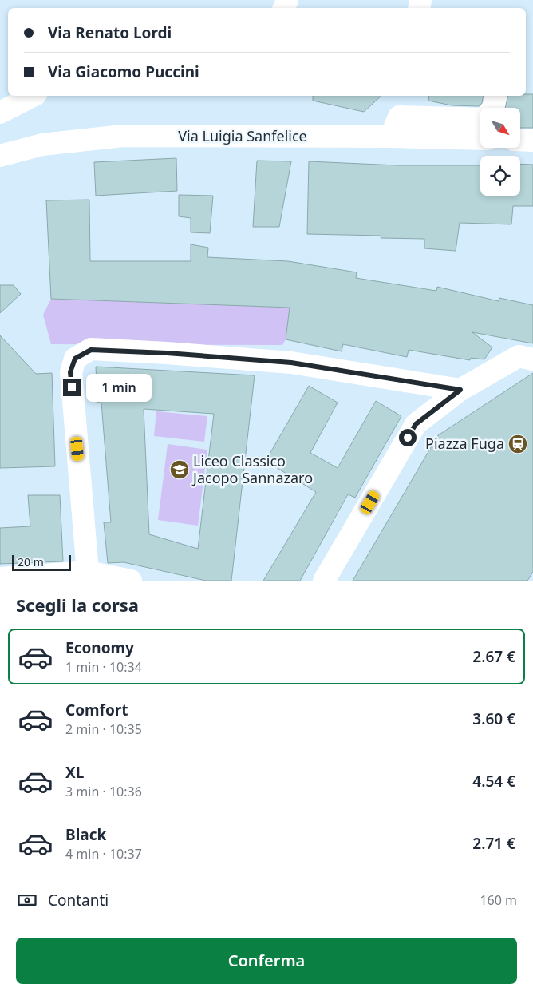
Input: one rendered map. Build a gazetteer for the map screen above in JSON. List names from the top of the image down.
{
  "streets": {
    "street": ["Via Luigia Sanfelice"]
  },
  "places": {
    "station": ["Piazza Fuga"],
    "school or university": ["Liceo Classico Jacopo Sannazaro"]
  },
  "scale_bar": "20 m",
  "north": "bottom right",
  "page": {
    "banner": ["Via Renato Lordi", "Via Giacomo Puccini"],
    "bubble": "1 min",
    "scale": "20 m",
    "heading": "Scegli la corsa",
    "list": [
      {
        "name": "Economy",
        "note": "1 min · 10:34",
        "value": "2.67 €"
      },
      {
        "name": "Comfort",
        "note": "2 min · 10:35",
        "value": "3.60 €"
      },
      {
        "name": "XL",
        "note": "3 min · 10:36",
        "value": "4.54 €"
      },
      {
        "name": "Black",
        "note": "4 min · 10:37",
        "value": "2.71 €"
      }
    ],
    "pay": ["Contanti", "160 m"],
    "buttons": "Conferma"
  }
}
